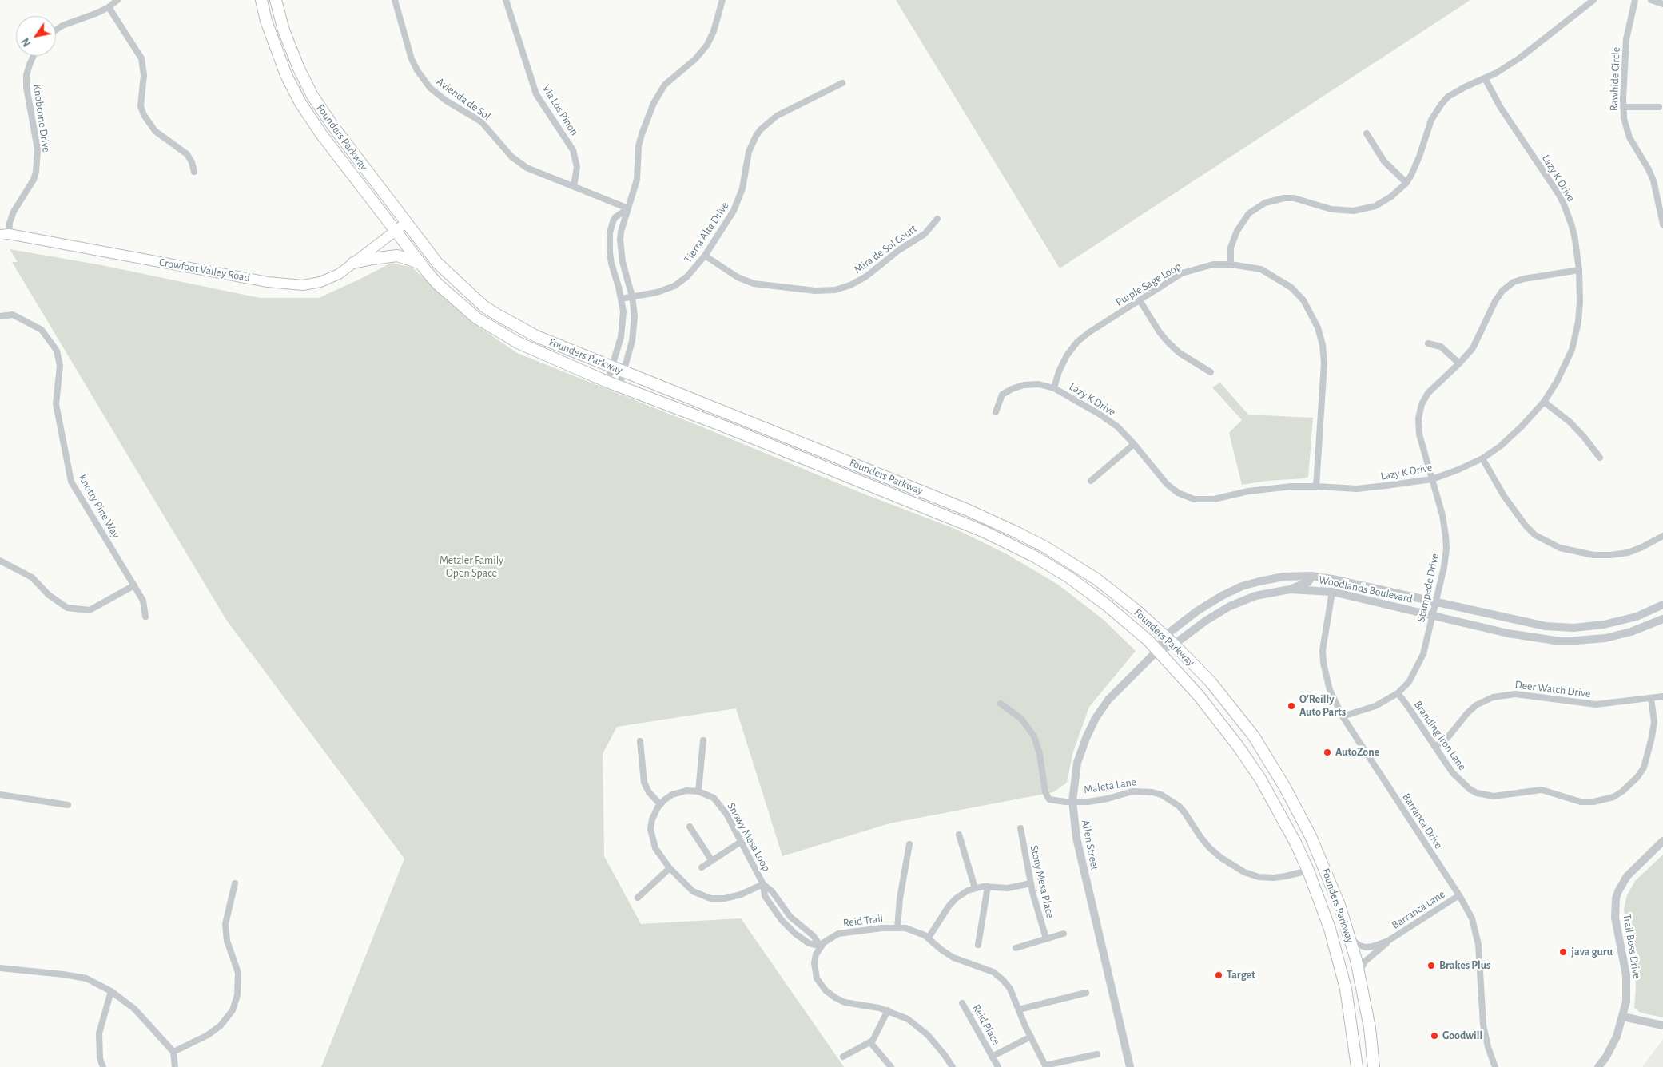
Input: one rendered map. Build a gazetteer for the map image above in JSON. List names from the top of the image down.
{
  "streets": {
    "highway": ["Founders Parkway"],
    "main road": ["Crowfoot Valley Road"],
    "street": [
      "Rawhide Circle",
      "Avienda de Sol",
      "Via Los Pinon",
      "Knobcone Drive",
      "Lazy K Drive",
      "Tierra Alta Drive",
      "Mira de Sol Court",
      "Purple Sage Loop",
      "Knotty Pine Way",
      "Stampede Drive",
      "Woodlands Boulevard",
      "Deer Watch Drive",
      "Branding Iron Lane",
      "Maleta Lane",
      "Barranca Drive",
      "Snowy Mesa Loop",
      "Allen Street",
      "Stony Mesa Place",
      "Barranca Lane",
      "Reid Trail",
      "Trail Boss Drive",
      "Reid Place"
    ]
  },
  "crossings": [
    ["Avienda de Sol", "Via Los Pinon"],
    ["Knobcone Drive", "Crowfoot Valley Road"],
    ["Founders Parkway", "Crowfoot Valley Road"],
    ["Founders Parkway", "Woodlands Boulevard"],
    ["Founders Parkway", "Maleta Lane"],
    ["Founders Parkway", "Allen Street"],
    ["Founders Parkway", "Barranca Lane"],
    ["Lazy K Drive", "Purple Sage Loop"],
    ["Lazy K Drive", "Stampede Drive"],
    ["Tierra Alta Drive", "Mira de Sol Court"],
    ["Stampede Drive", "Woodlands Boulevard"],
    ["Stampede Drive", "Branding Iron Lane"],
    ["Stampede Drive", "Barranca Drive"],
    ["Woodlands Boulevard", "Barranca Drive"],
    ["Woodlands Boulevard", "Allen Street"],
    ["Deer Watch Drive", "Branding Iron Lane"],
    ["Maleta Lane", "Allen Street"],
    ["Barranca Drive", "Barranca Lane"],
    ["Snowy Mesa Loop", "Reid Trail"],
    ["Reid Trail", "Reid Place"]
  ],
  "parks": ["Metzler Family Open Space"],
  "places": [
    "O'Reilly Auto Parts",
    "AutoZone",
    "java guru",
    "Brakes Plus",
    "Target",
    "Goodwill"
  ],
  "north": "bottom left"
}
